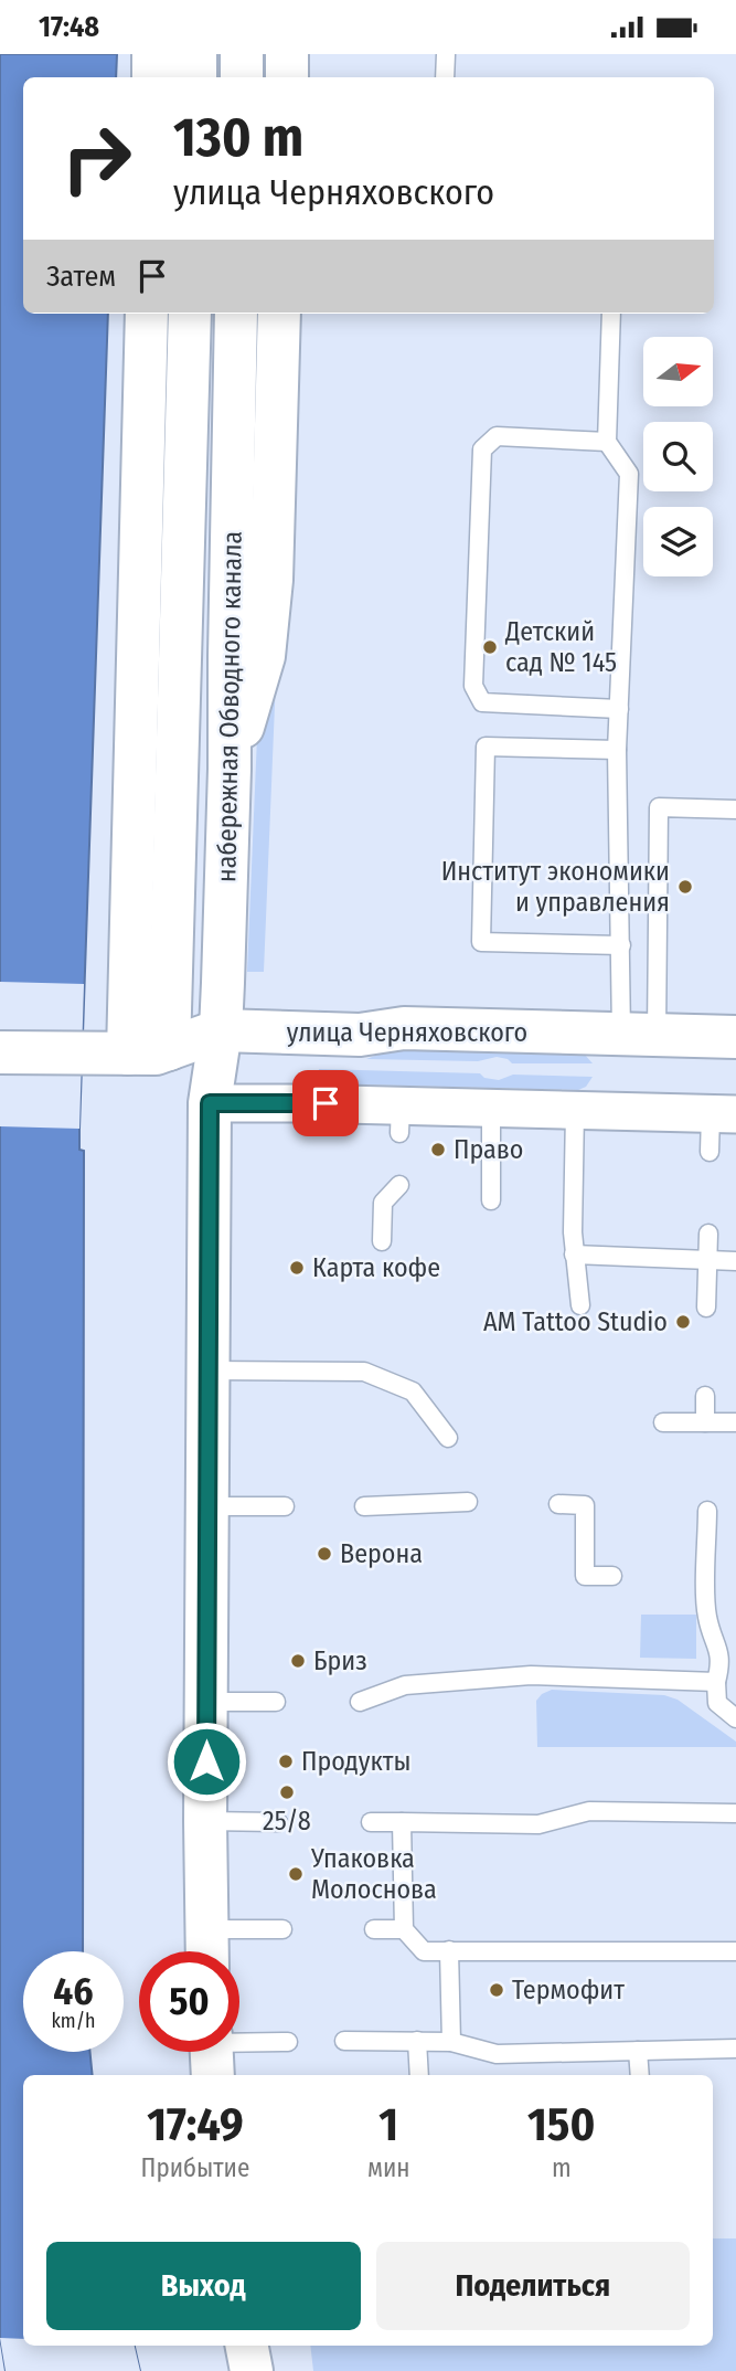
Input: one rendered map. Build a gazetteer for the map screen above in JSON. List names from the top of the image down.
{
  "streets": {
    "main road": ["набережная Обводного канала", "улица Черняховского"]
  },
  "crossings": [
    ["набережная Обводного канала", "улица Черняховского"]
  ],
  "places": [
    "Детский сад № 145",
    "Институт экономики и управления",
    "Право",
    "Карта кофе",
    "AM Tattoo Studio",
    "Верона",
    "Бриз",
    "Продукты",
    "25/8",
    "Упаковка Молоснова",
    "Термофит"
  ],
  "north": "right",
  "page": {
    "status": "17:48",
    "turn": ["130 m", "улица Черняховского"],
    "then": "Затем",
    "speed": "46 km/h",
    "limit": "50",
    "eta": [
      "17:49",
      "Прибытие",
      "1",
      "мин",
      "150",
      "m"
    ],
    "buttons": ["Выход", "Поделиться"]
  }
}
